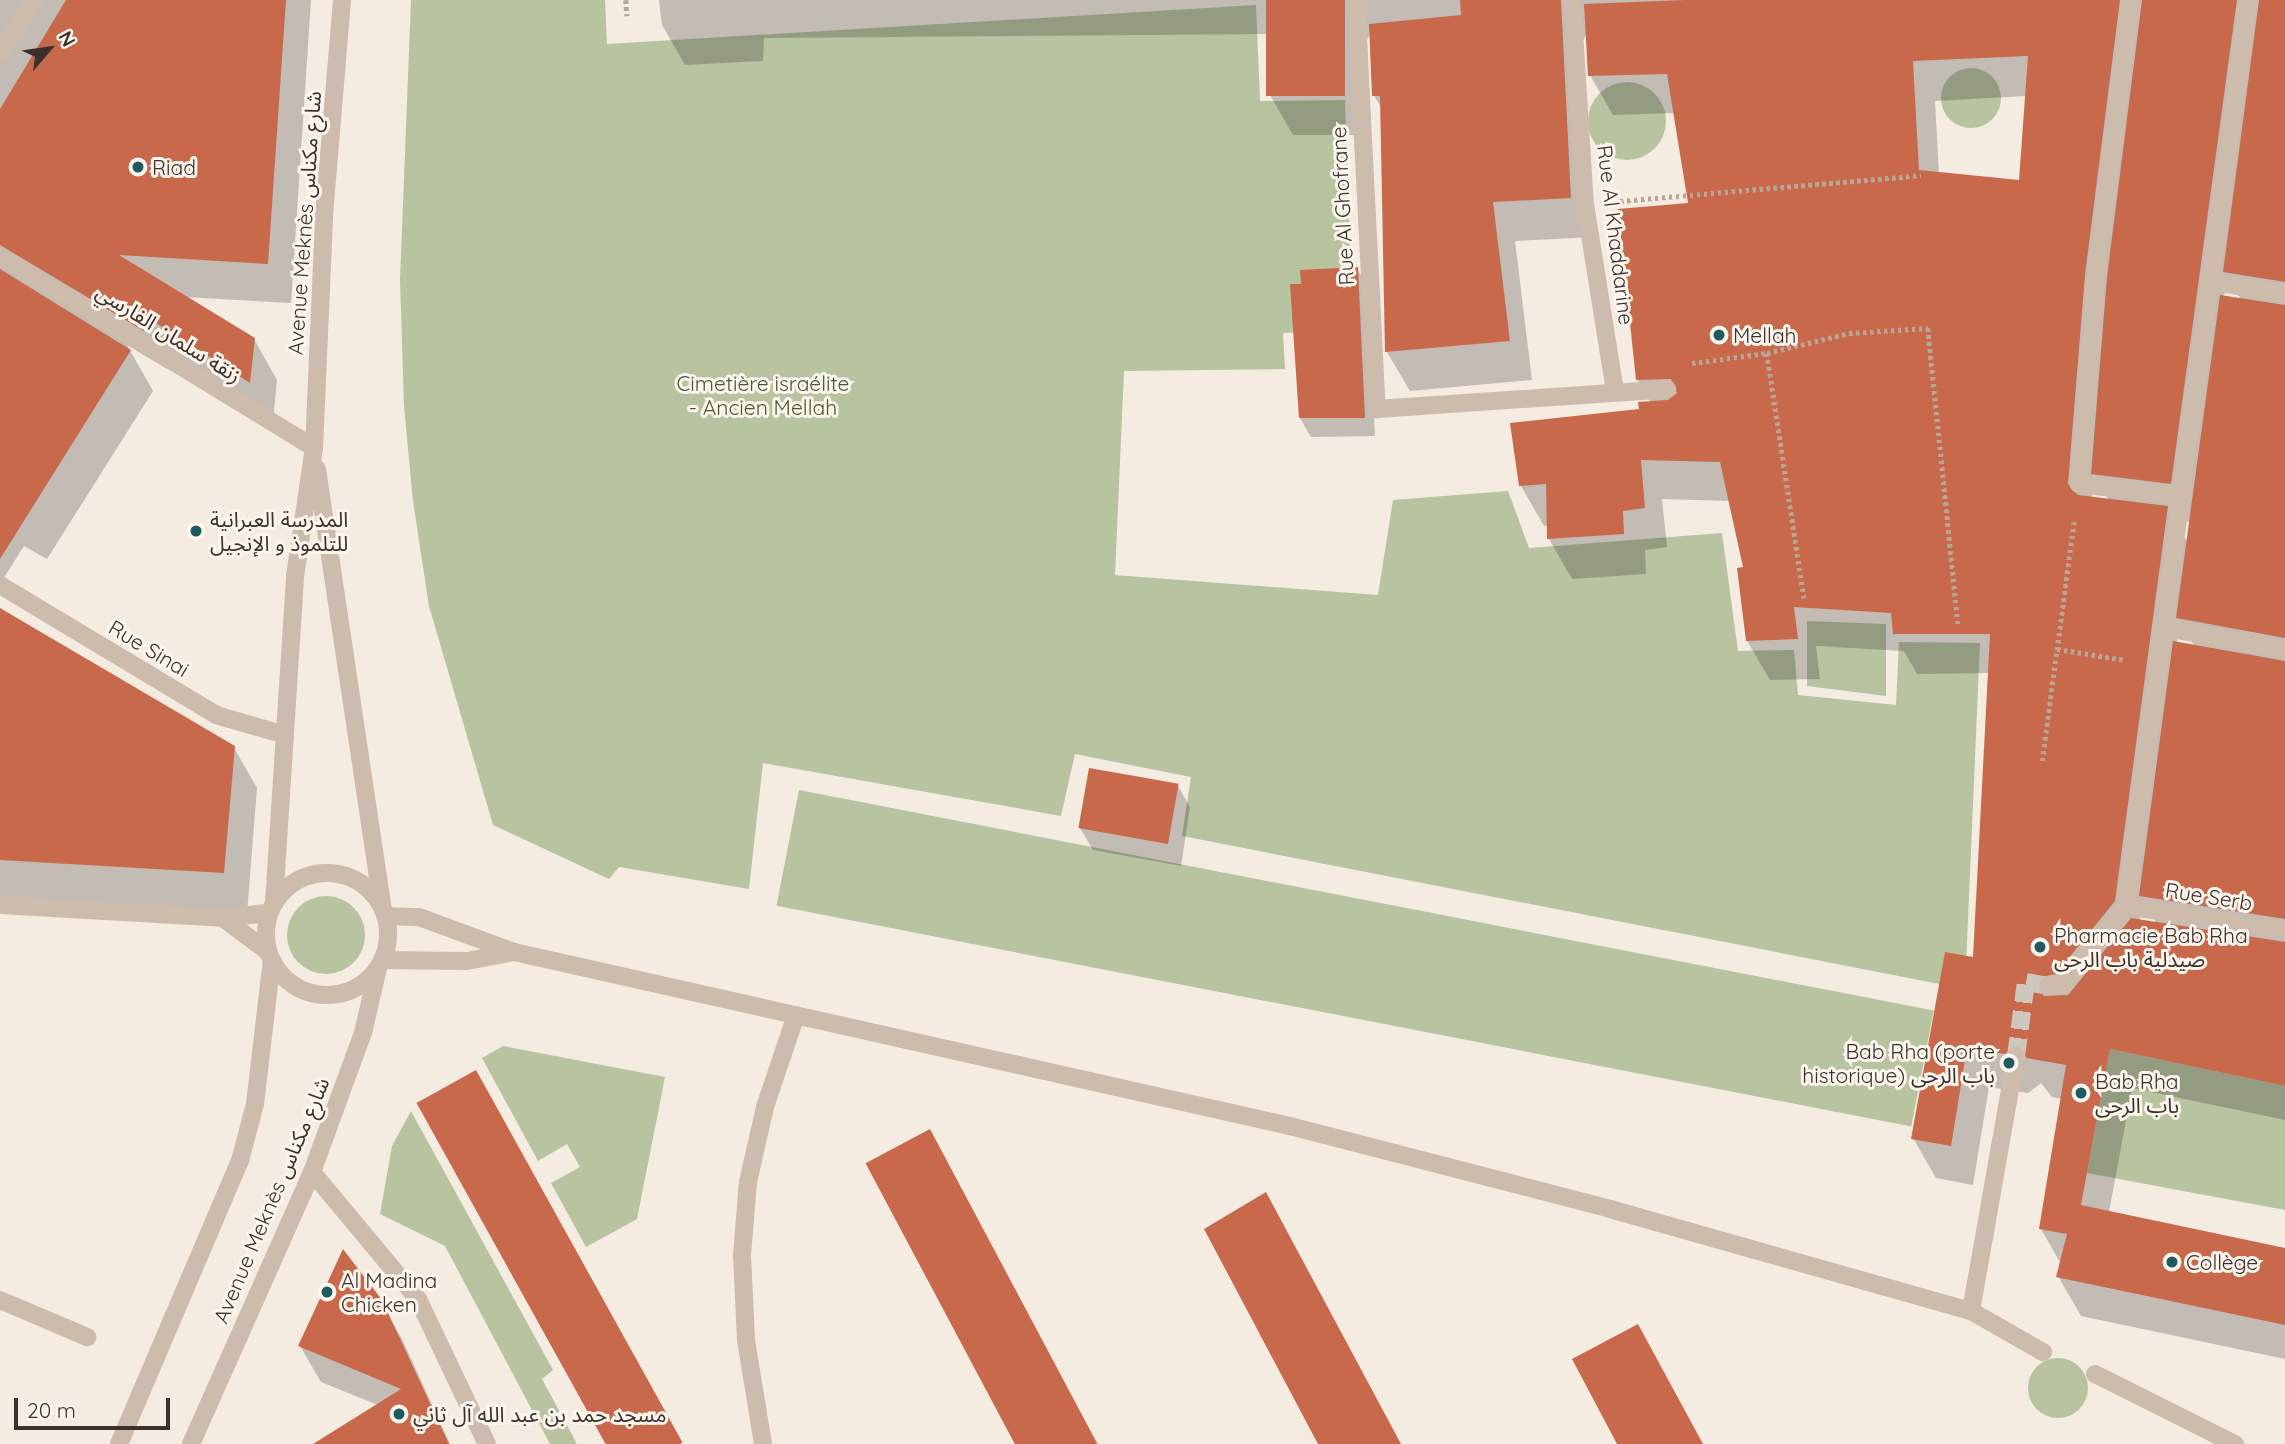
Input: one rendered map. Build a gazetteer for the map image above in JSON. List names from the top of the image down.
{
  "streets": {
    "street": [
      "Rue Al Ghofrane",
      "Avenue Meknès شارع مكناس",
      "Rue Al Khaddarine",
      "زنقة سلمان الفارسي",
      "Rue Sinai",
      "Rue Serb"
    ]
  },
  "crossings": [
    ["Rue Al Ghofrane", "Rue Al Khaddarine"],
    ["Avenue Meknès شارع مكناس", "زنقة سلمان الفارسي"],
    ["Avenue Meknès شارع مكناس", "Rue Sinai"]
  ],
  "parks": ["Cimetière israélite - Ancien Mellah"],
  "places": [
    "Riad",
    "Mellah",
    "المدرسة العبرانية للتلموذ و الإنجيل",
    "Pharmacie Bab Rha صيدلية باب الرحى",
    "Bab Rha (porte historique) باب الرحى",
    "Bab Rha باب الرحى",
    "Collège",
    "Al Madina Chicken",
    "مسجد حمد بن عبد الله آل ثاني"
  ],
  "scale_bar": "20 m",
  "north": "top right"
}
